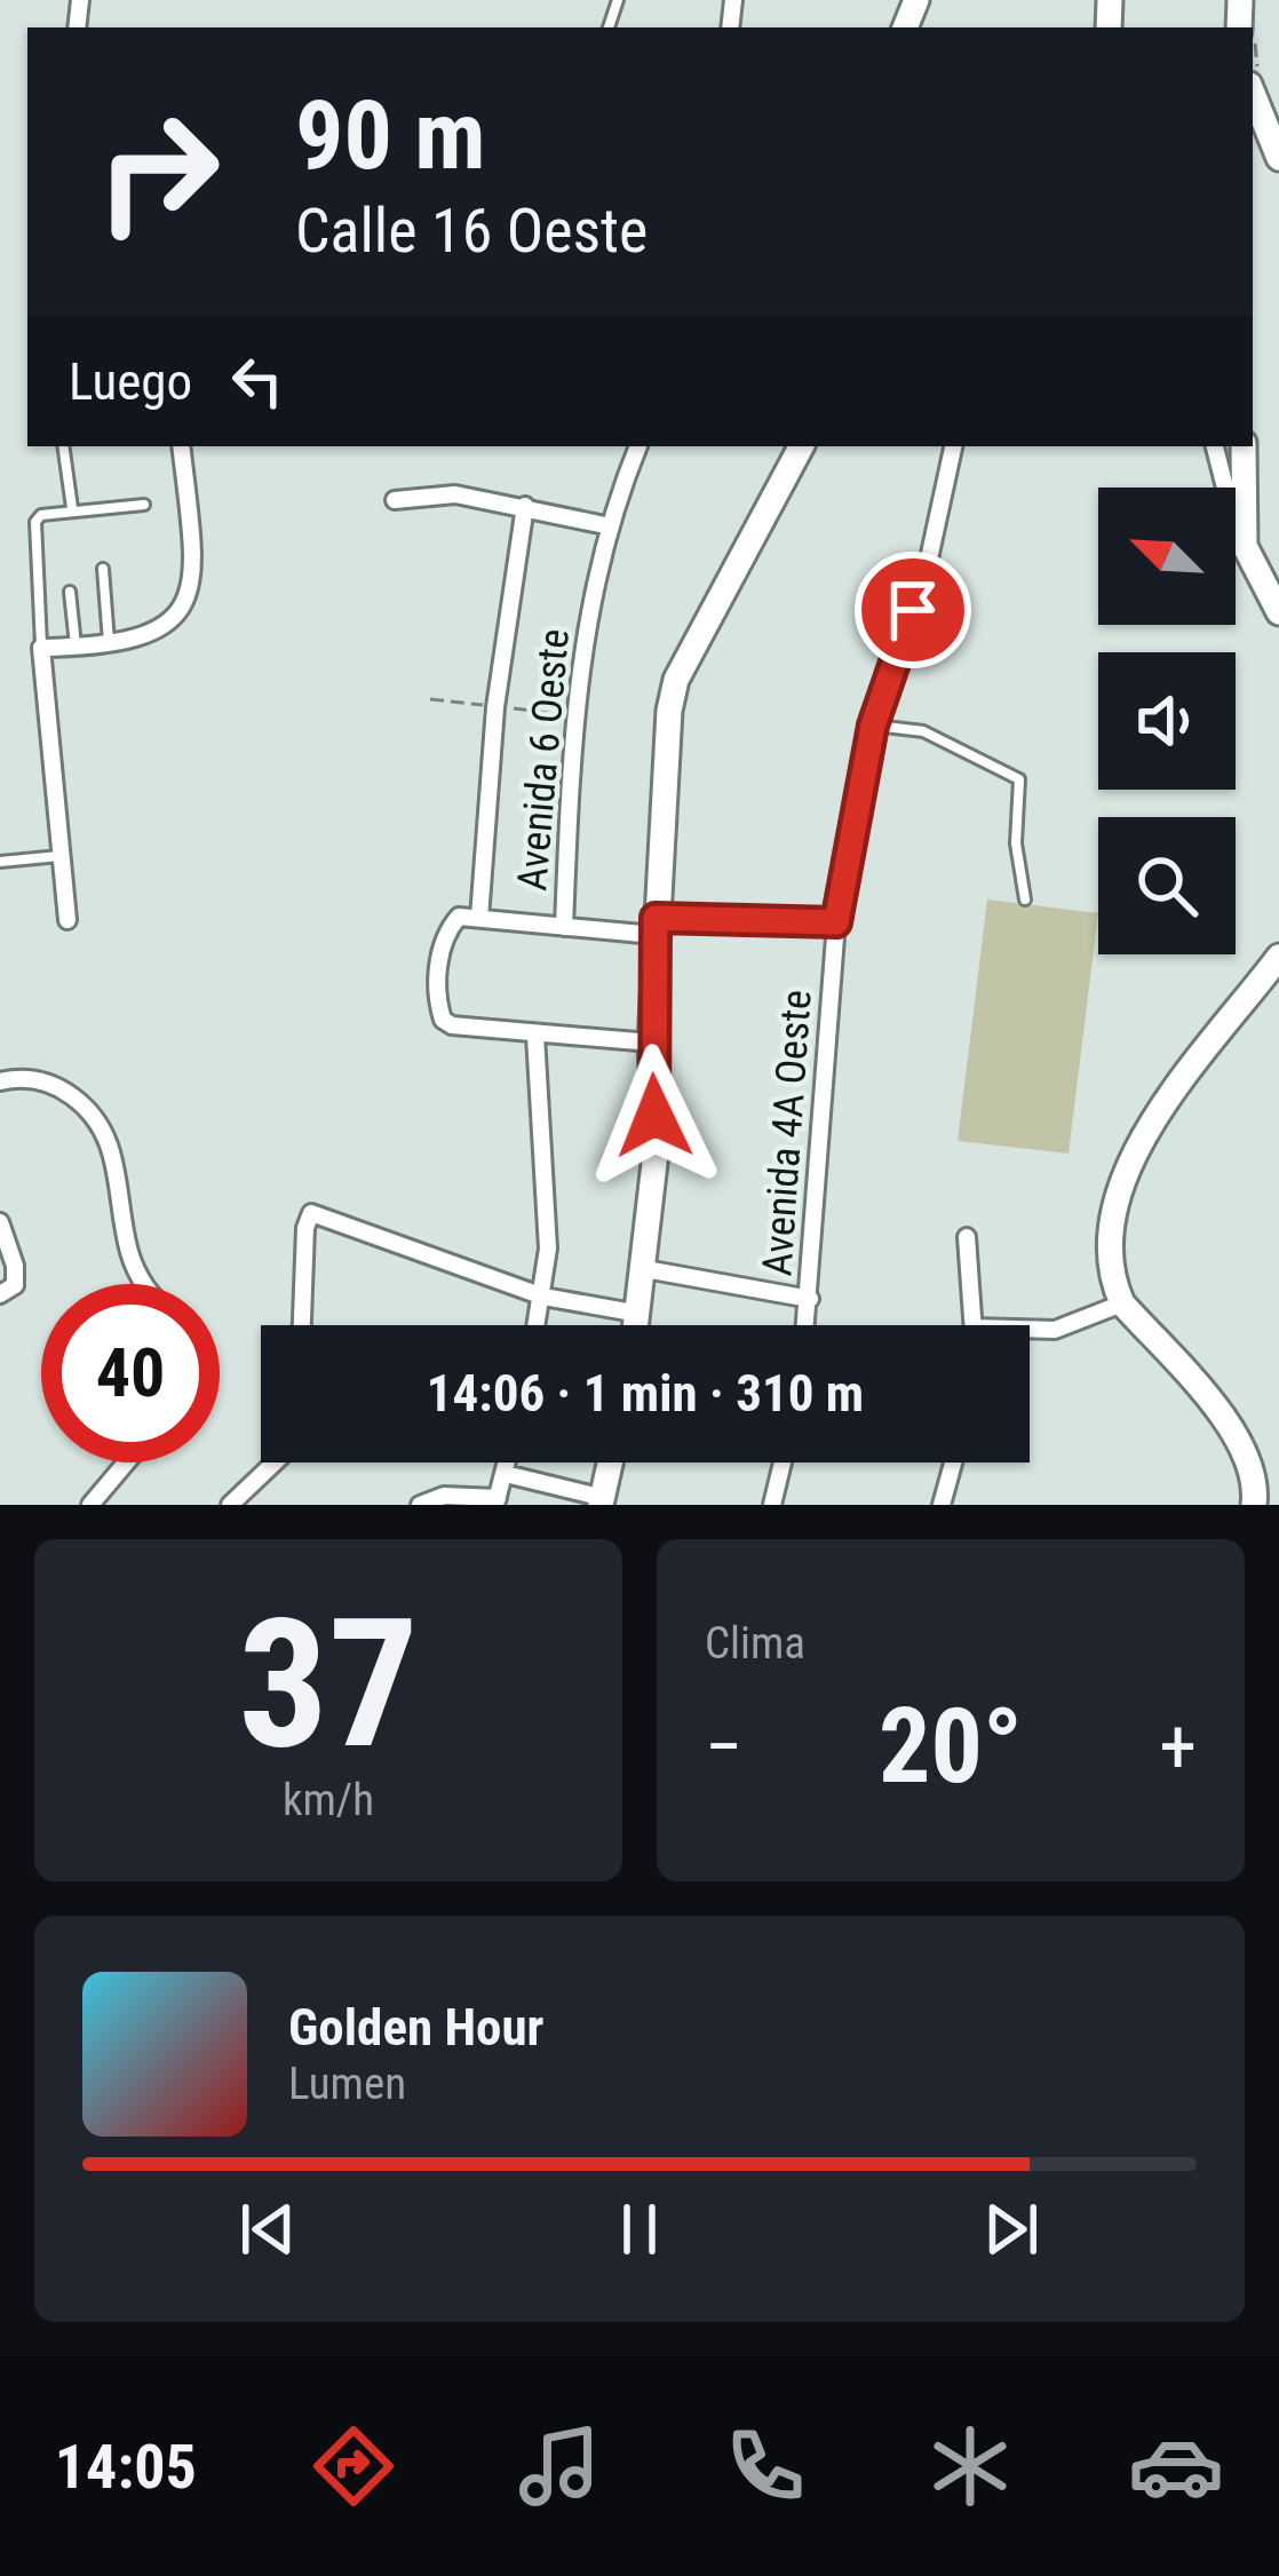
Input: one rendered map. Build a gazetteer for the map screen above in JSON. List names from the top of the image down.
{
  "streets": {
    "street": ["Avenida 6 Oeste", "Avenida 4A Oeste"]
  },
  "north": "top left",
  "page": {
    "turn": ["90 m", "Calle 16 Oeste"],
    "then": "Luego",
    "limit": "40",
    "trip": "14:06 · 1 min · 310 m",
    "tile": [
      ["37", "km/h"],
      "Clima"
    ],
    "heat": ["−", "20°", "+"],
    "song": ["Golden Hour", "Lumen"],
    "tabs": "14:05"
  }
}
